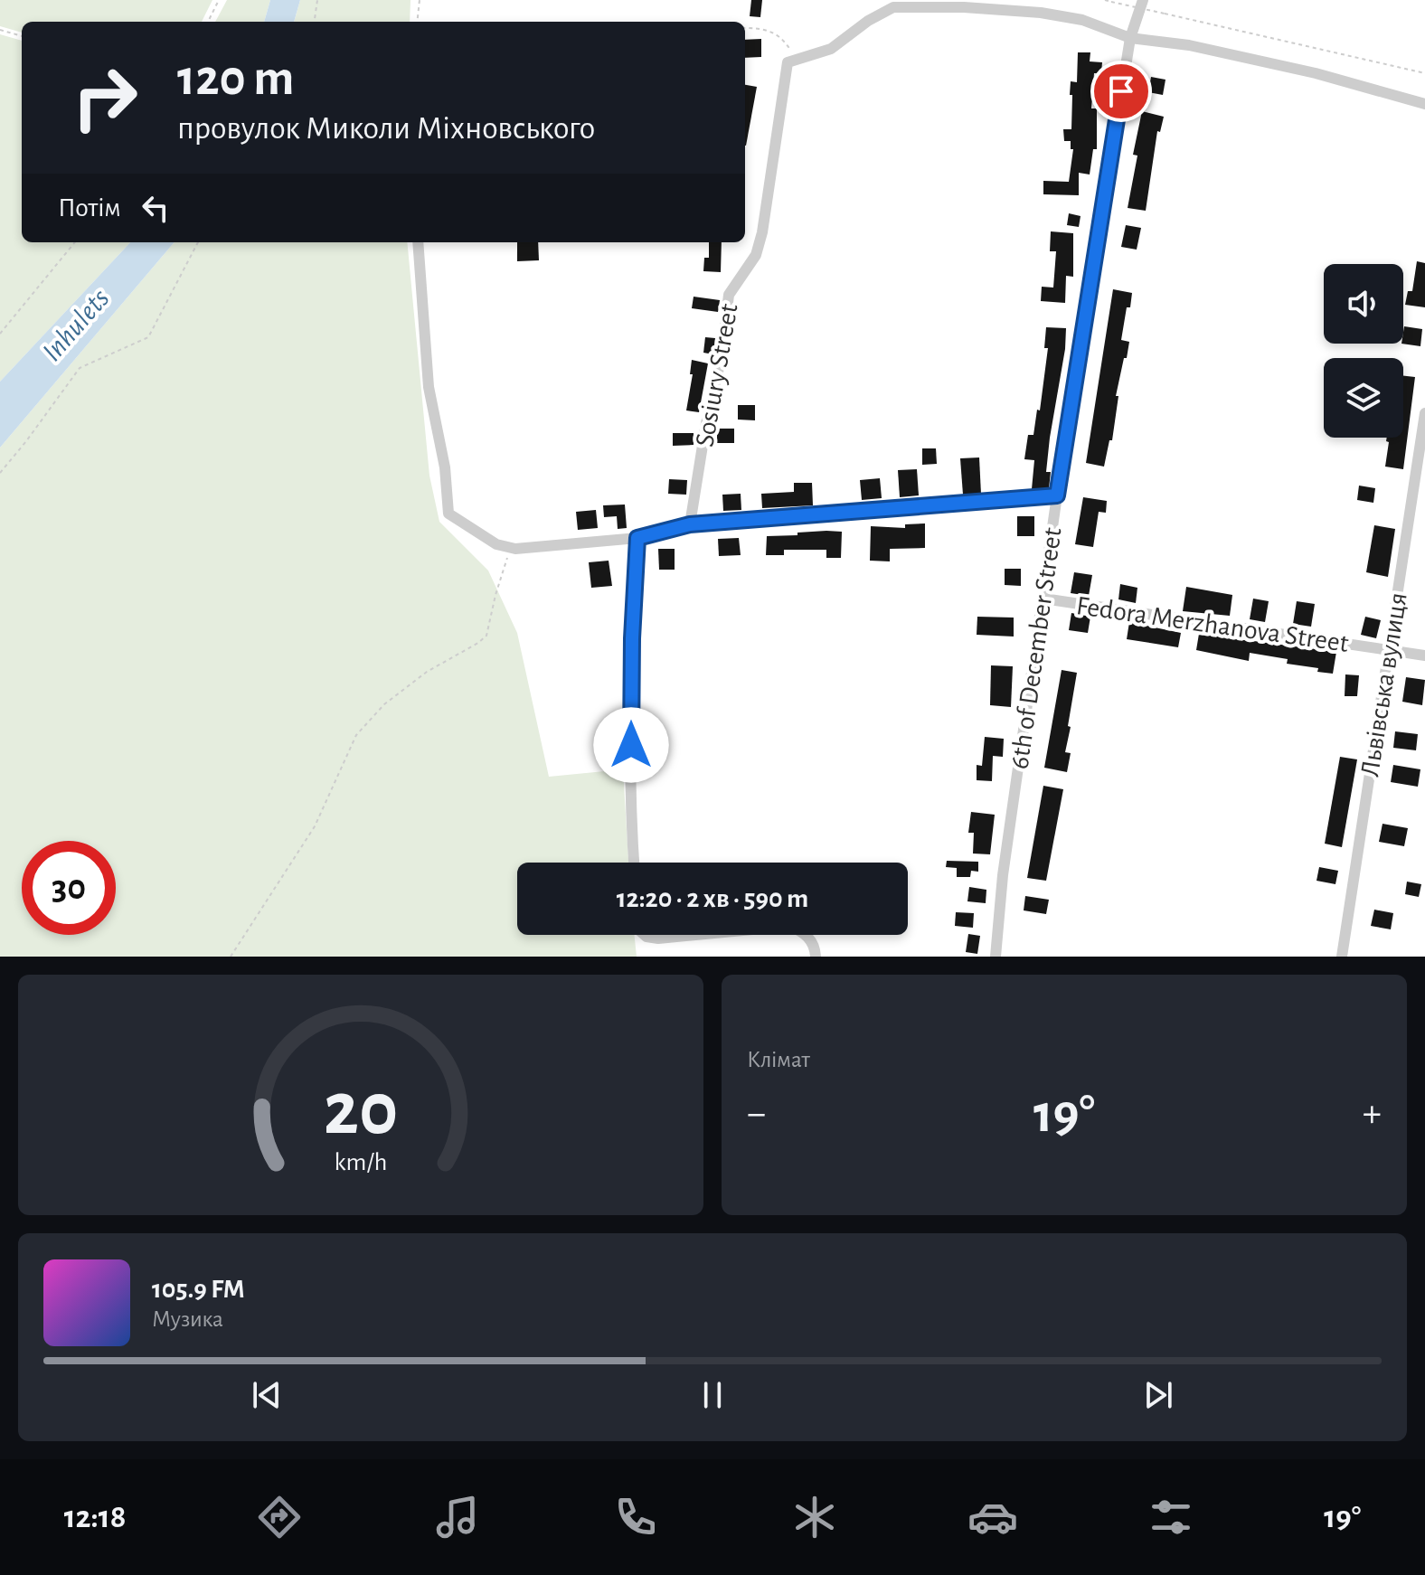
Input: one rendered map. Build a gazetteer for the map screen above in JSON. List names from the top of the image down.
{
  "streets": {
    "street": [
      "Sosiury Street",
      "Fedora Merzhanova Street",
      "6th of December Street",
      "Львівська вулиця"
    ]
  },
  "crossings": [
    ["Fedora Merzhanova Street", "6th of December Street"],
    ["Fedora Merzhanova Street", "Львівська вулиця"]
  ],
  "water": ["Inhulets"],
  "page": {
    "turn": ["120 m", "провулок Миколи Міхновського"],
    "then": "Потім",
    "limit": "30",
    "trip": "12:20 · 2 хв · 590 m",
    "tile": "Клімат",
    "heat": ["−", "19°", "+"],
    "song": ["105.9 FM", "Музика"],
    "tabs": ["12:18", "19°"],
    "gauge": ["20", "km/h"]
  }
}
